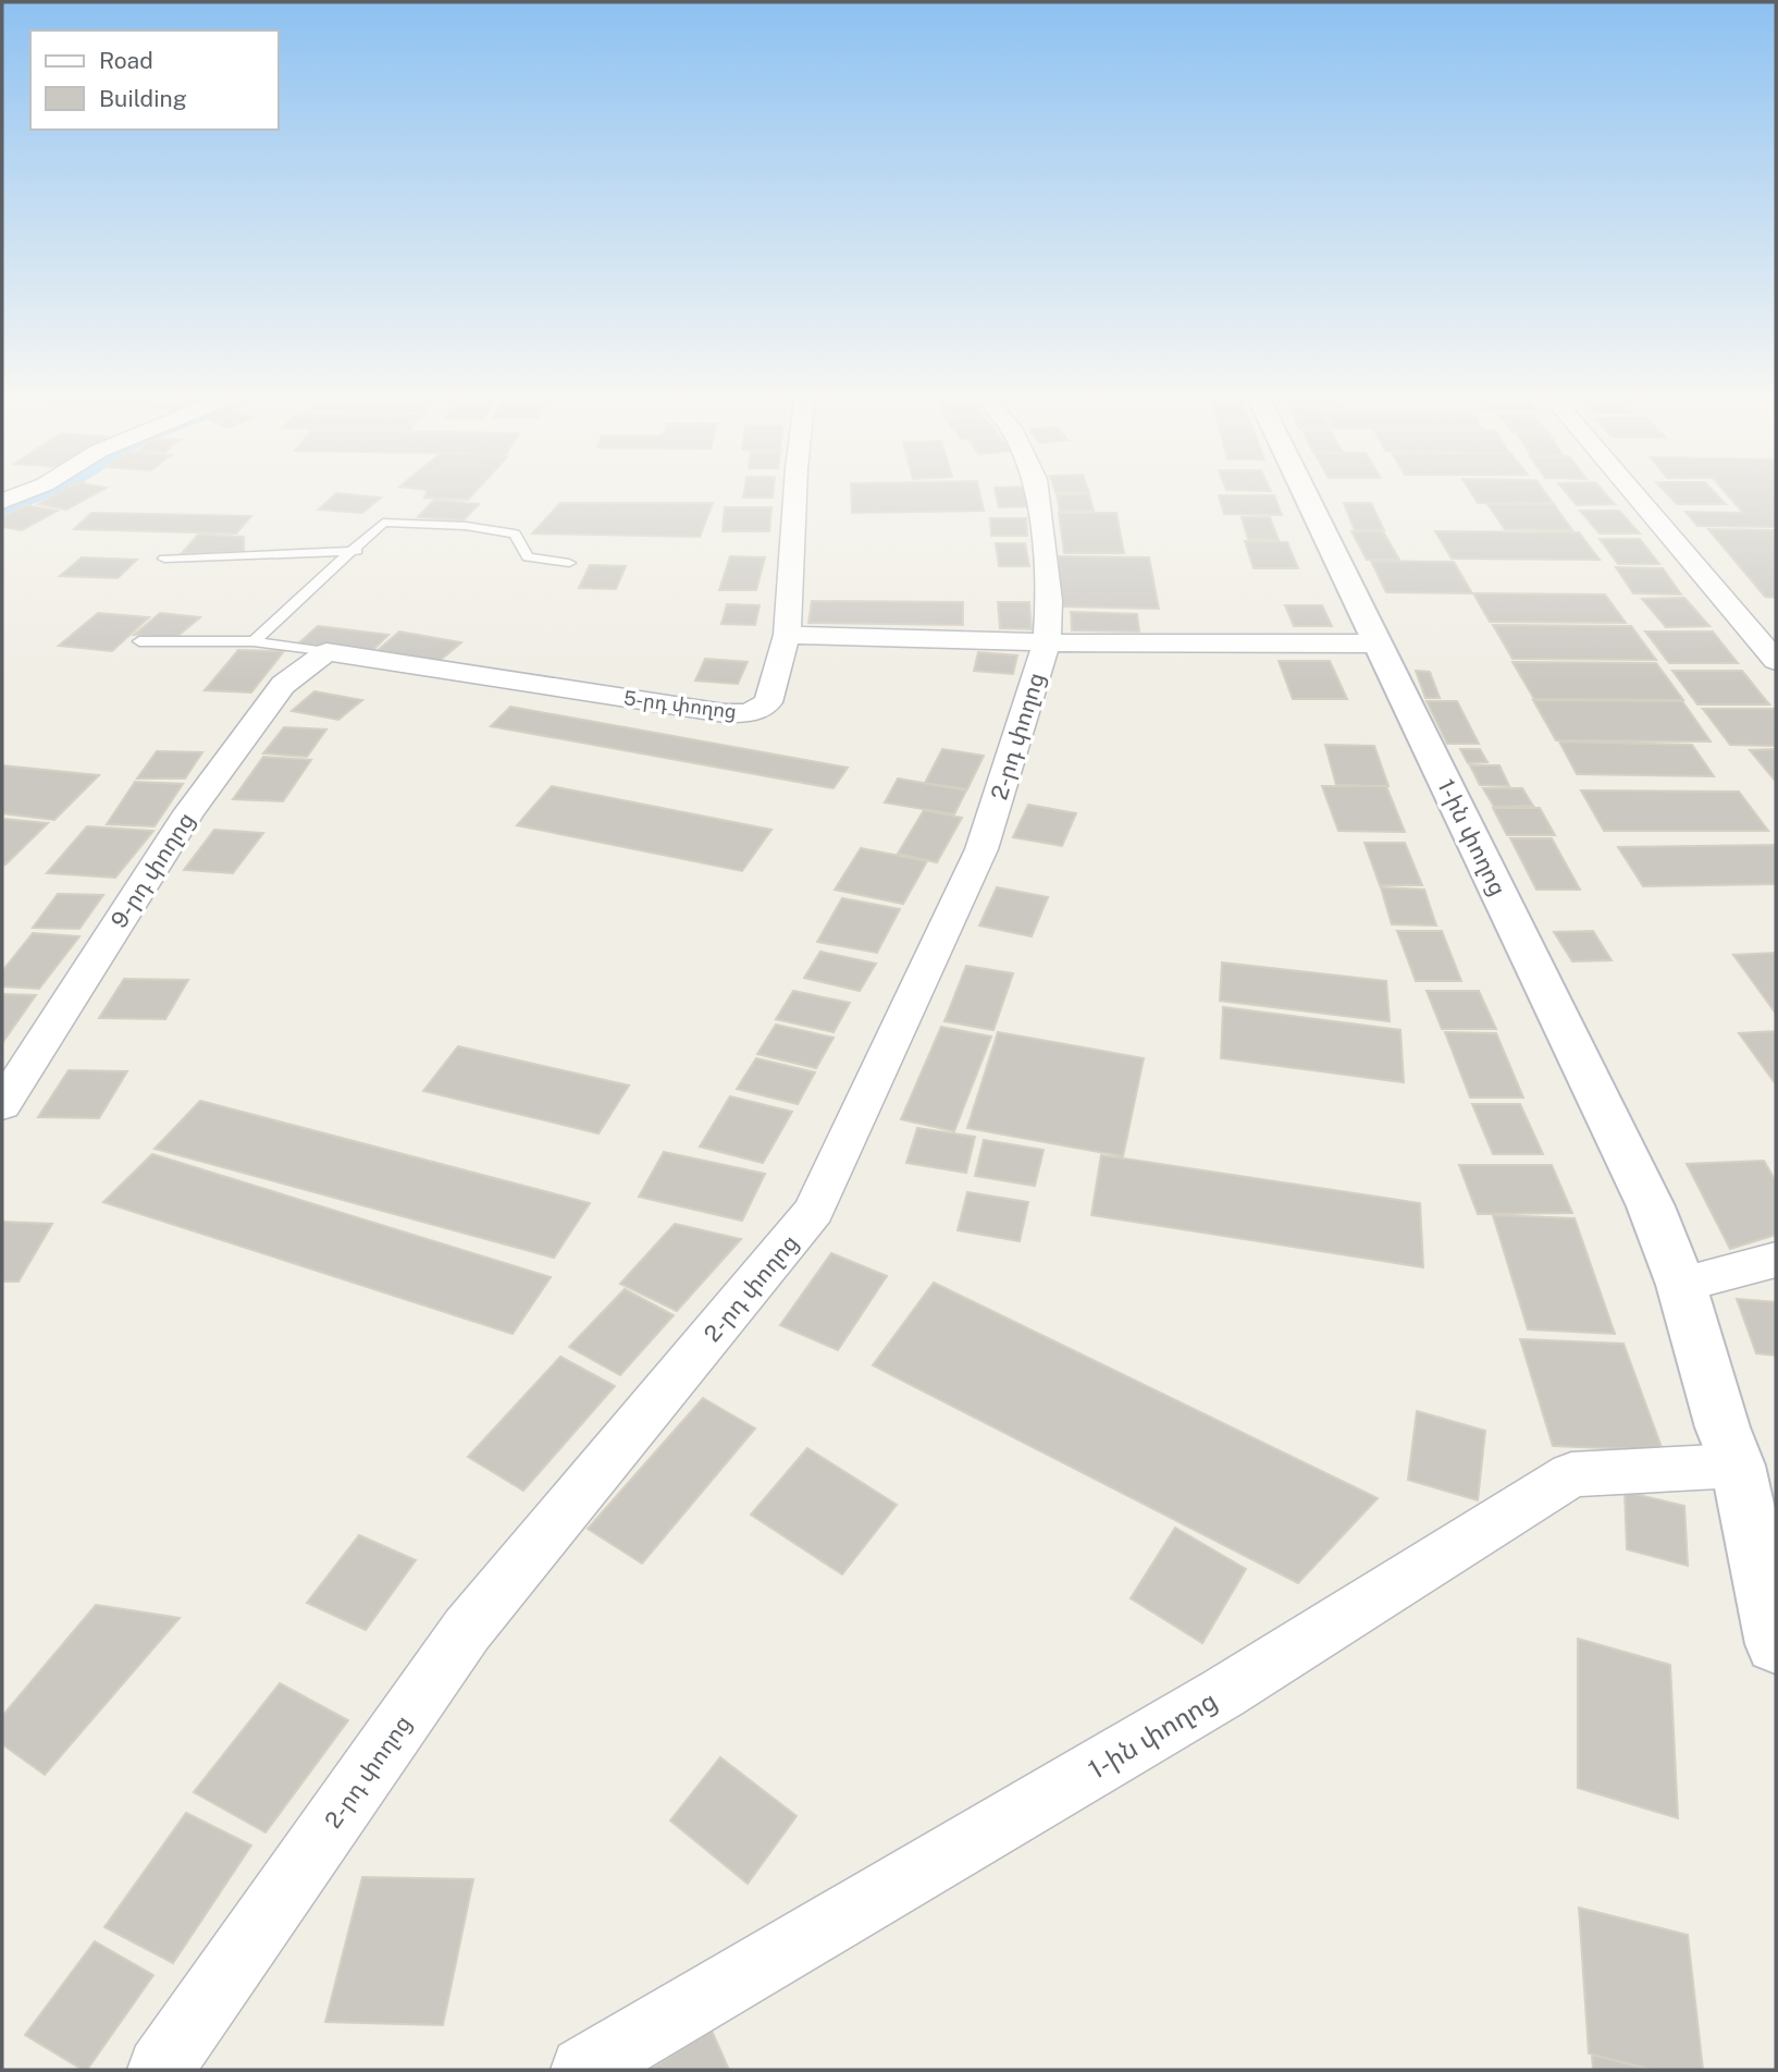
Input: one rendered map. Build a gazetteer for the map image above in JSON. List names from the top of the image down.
{
  "streets": {
    "main road": ["1-ին փողոց"],
    "street": ["5-րդ փողոց", "2-րդ փողոց", "9-րդ փողոց"]
  },
  "crossings": [
    ["5-րդ փողոց", "9-րդ փողոց"]
  ],
  "legend": ["Road", "Building"]
}
